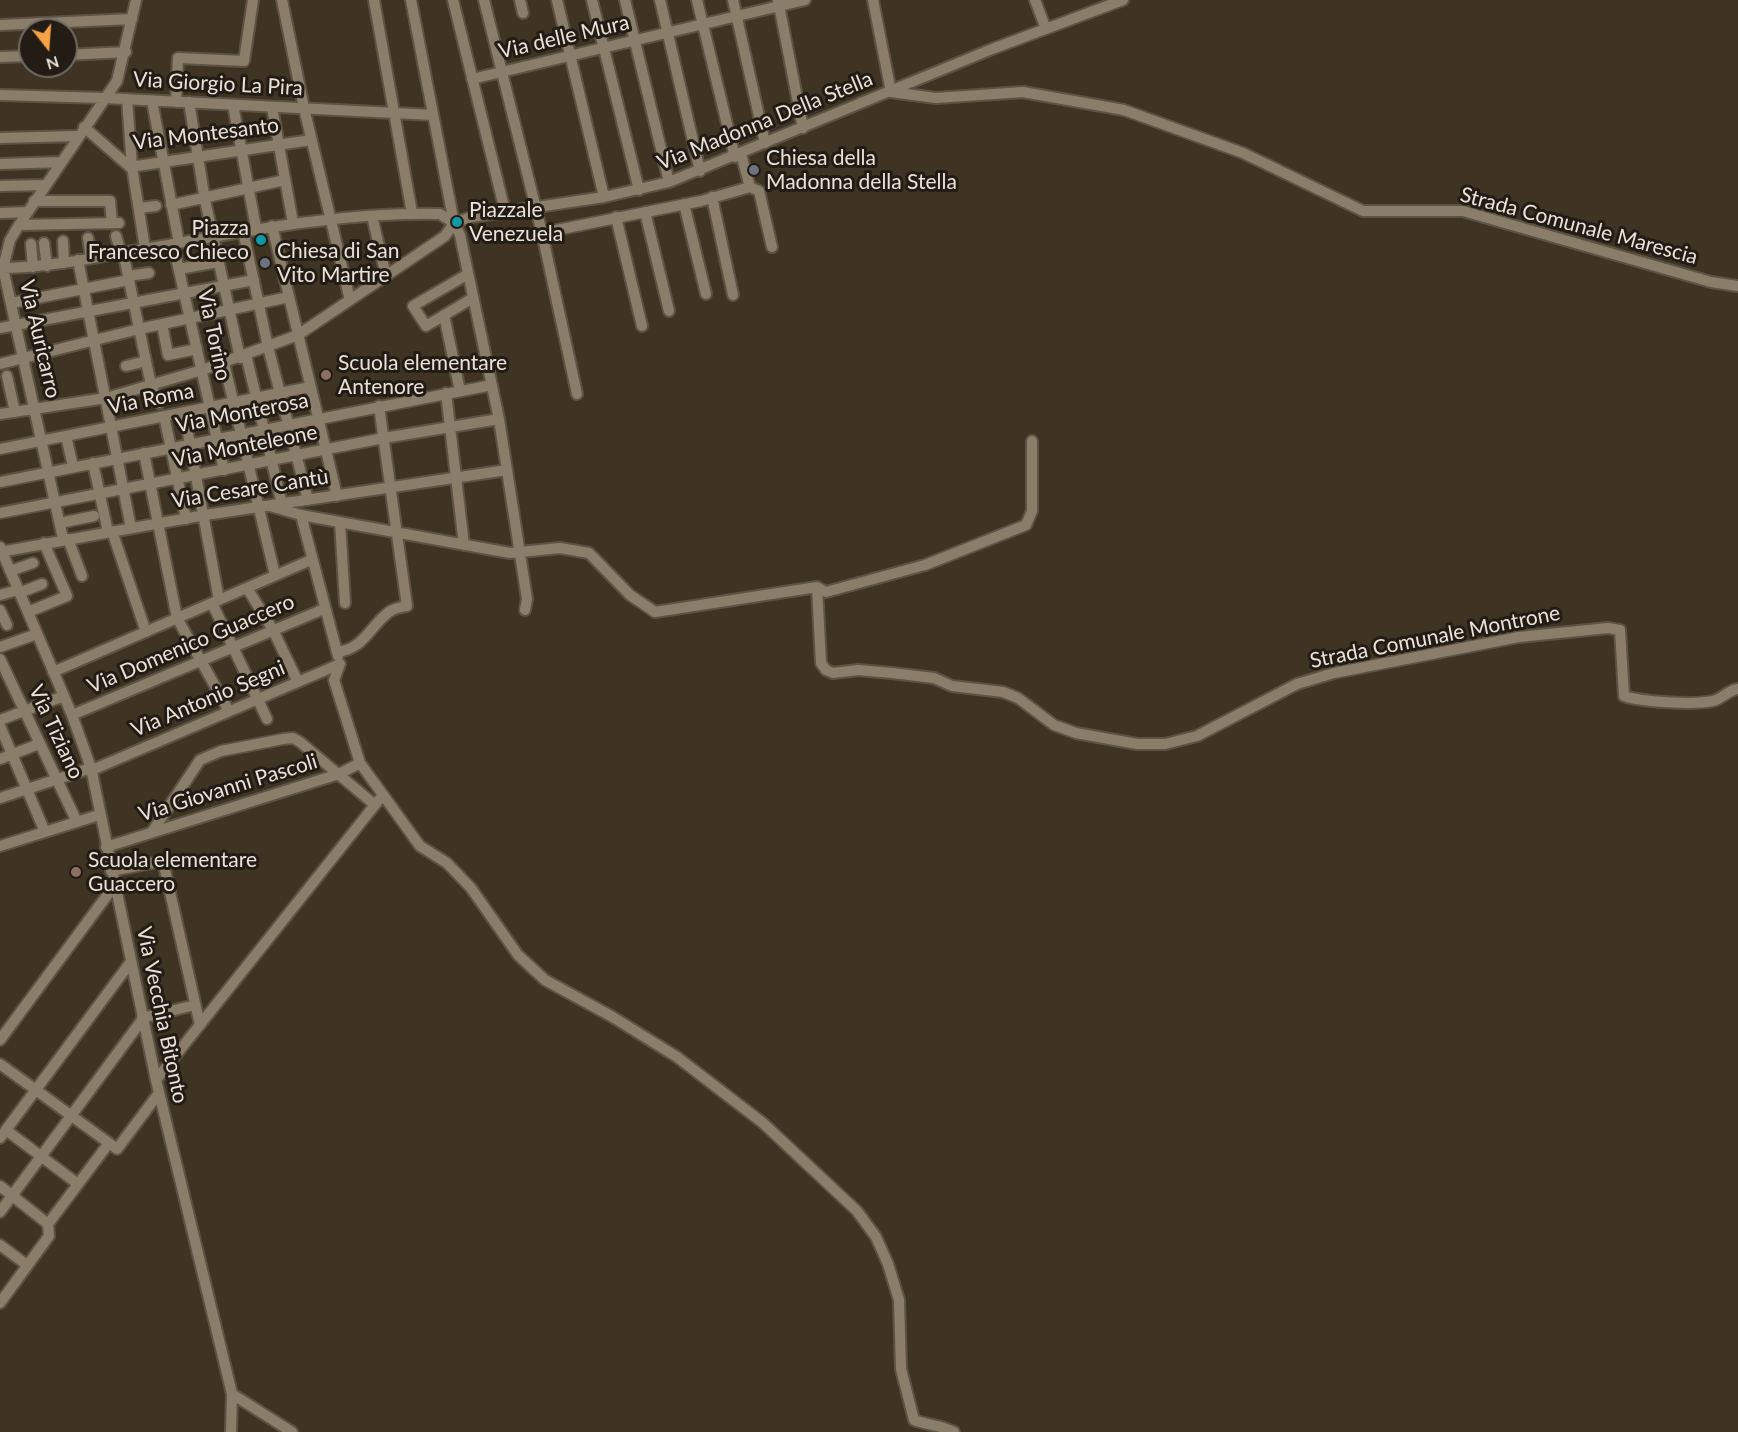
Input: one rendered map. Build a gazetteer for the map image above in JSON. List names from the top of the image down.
{
  "streets": {
    "street": [
      "Via delle Mura",
      "Via Giorgio La Pira",
      "Via Madonna Della Stella",
      "Via Montesanto",
      "Strada Comunale Marescia",
      "Via Torino",
      "Via Auricarro",
      "Via Roma",
      "Via Monterosa",
      "Via Monteleone",
      "Via Cesare Cantù",
      "Strada Comunale Montrone",
      "Via Domenico Guaccero",
      "Via Antonio Segni",
      "Via Tiziano",
      "Via Giovanni Pascoli",
      "Via Vecchia Bitonto"
    ]
  },
  "crossings": [
    ["Via Giorgio La Pira", "Via Torino"],
    ["Via Giorgio La Pira", "Via Auricarro"],
    ["Via Madonna Della Stella", "Strada Comunale Marescia"],
    ["Via Montesanto", "Via Torino"],
    ["Via Montesanto", "Via Auricarro"],
    ["Via Torino", "Via Roma"],
    ["Via Torino", "Via Monterosa"],
    ["Via Torino", "Via Monteleone"],
    ["Via Auricarro", "Via Roma"],
    ["Via Auricarro", "Via Monterosa"],
    ["Via Auricarro", "Via Monteleone"],
    ["Via Auricarro", "Via Cesare Cantù"],
    ["Via Cesare Cantù", "Via Vecchia Bitonto"],
    ["Via Domenico Guaccero", "Via Vecchia Bitonto"],
    ["Via Antonio Segni", "Via Tiziano"],
    ["Via Antonio Segni", "Via Vecchia Bitonto"],
    ["Via Giovanni Pascoli", "Via Vecchia Bitonto"]
  ],
  "places": [
    "Chiesa della Madonna della Stella",
    "Piazzale Venezuela",
    "Piazza Francesco Chieco",
    "Chiesa di San Vito Martire",
    "Scuola elementare Antenore",
    "Scuola elementare Guaccero"
  ],
  "north": "bottom"
}
